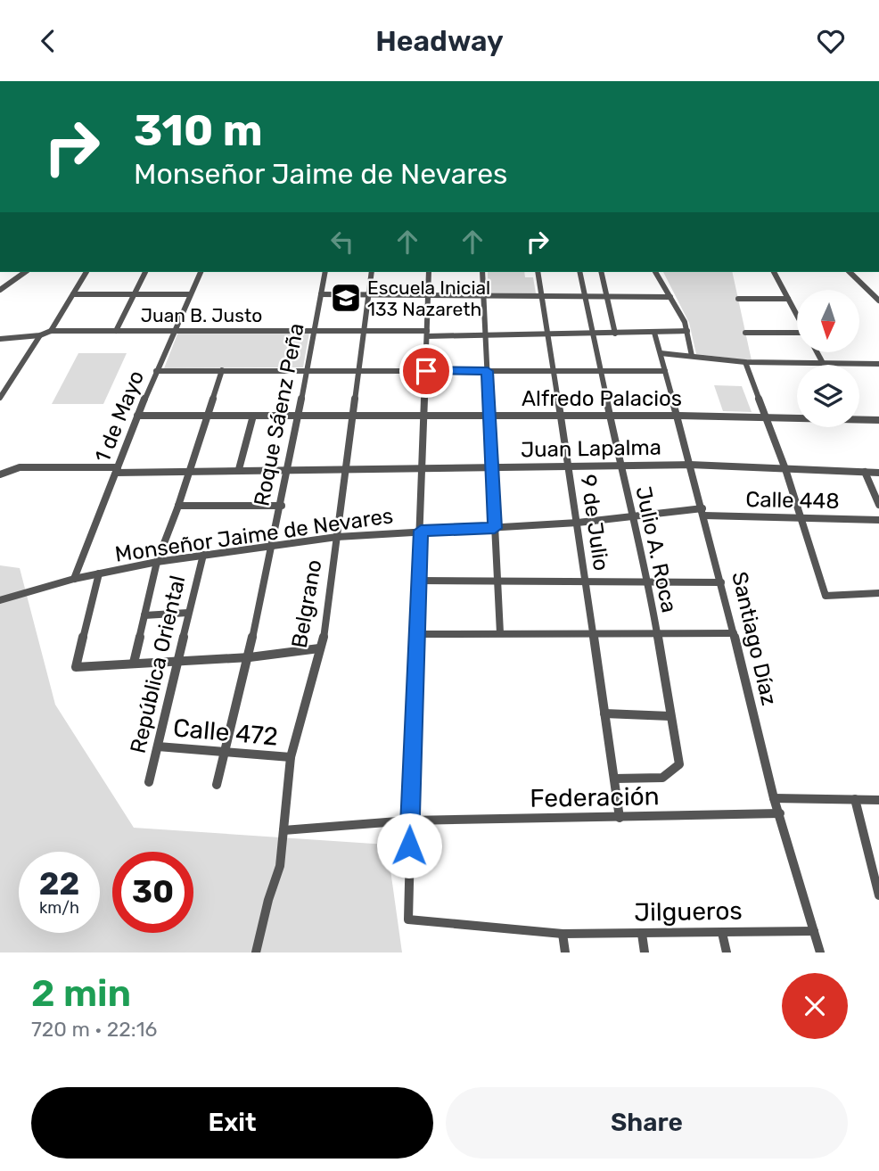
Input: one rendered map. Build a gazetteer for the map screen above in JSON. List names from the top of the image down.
{
  "streets": {
    "street": [
      "Juan B. Justo",
      "Alfredo Palacios",
      "Roque Sáenz Peña",
      "1 de Mayo",
      "Juan Lapalma",
      "Calle 448",
      "9 de Julio",
      "Monseñor Jaime de Nevares",
      "Julio A. Roca",
      "Belgrano",
      "Santiago Díaz",
      "República Oriental",
      "Calle 472",
      "Federación",
      "Jilgueros"
    ]
  },
  "crossings": [
    ["Juan B. Justo", "Roque Sáenz Peña"],
    ["Juan B. Justo", "1 de Mayo"],
    ["Juan B. Justo", "9 de Julio"],
    ["Juan B. Justo", "Julio A. Roca"],
    ["Juan B. Justo", "Belgrano"],
    ["Juan B. Justo", "Santiago Díaz"],
    ["Alfredo Palacios", "Roque Sáenz Peña"],
    ["Alfredo Palacios", "1 de Mayo"],
    ["Alfredo Palacios", "9 de Julio"],
    ["Alfredo Palacios", "Julio A. Roca"],
    ["Alfredo Palacios", "Belgrano"],
    ["Alfredo Palacios", "Santiago Díaz"],
    ["Alfredo Palacios", "República Oriental"],
    ["Roque Sáenz Peña", "Juan Lapalma"],
    ["Roque Sáenz Peña", "Monseñor Jaime de Nevares"],
    ["Roque Sáenz Peña", "Calle 472"],
    ["1 de Mayo", "Juan Lapalma"],
    ["1 de Mayo", "Monseñor Jaime de Nevares"],
    ["Juan Lapalma", "9 de Julio"],
    ["Juan Lapalma", "Julio A. Roca"],
    ["Juan Lapalma", "Belgrano"],
    ["Juan Lapalma", "Santiago Díaz"],
    ["Juan Lapalma", "República Oriental"],
    ["Calle 448", "Monseñor Jaime de Nevares"],
    ["Calle 448", "Santiago Díaz"],
    ["9 de Julio", "Monseñor Jaime de Nevares"],
    ["9 de Julio", "Julio A. Roca"],
    ["9 de Julio", "Federación"],
    ["Monseñor Jaime de Nevares", "Julio A. Roca"],
    ["Monseñor Jaime de Nevares", "Belgrano"],
    ["Monseñor Jaime de Nevares", "Santiago Díaz"],
    ["Monseñor Jaime de Nevares", "República Oriental"],
    ["Belgrano", "Calle 472"],
    ["Belgrano", "Federación"],
    ["Santiago Díaz", "Federación"],
    ["Santiago Díaz", "Jilgueros"],
    ["República Oriental", "Calle 472"],
    ["Federación", "Jilgueros"]
  ],
  "places": {
    "school or university": ["Escuela Inicial 133 Nazareth"]
  },
  "north": "bottom",
  "page": {
    "header": "Headway",
    "turn": ["310 m", "Monseñor Jaime de Nevares"],
    "speed": "22 km/h",
    "limit": "30",
    "heading": ["2 min", "720 m · 22:16"],
    "buttons": ["Exit", "Share"]
  }
}
